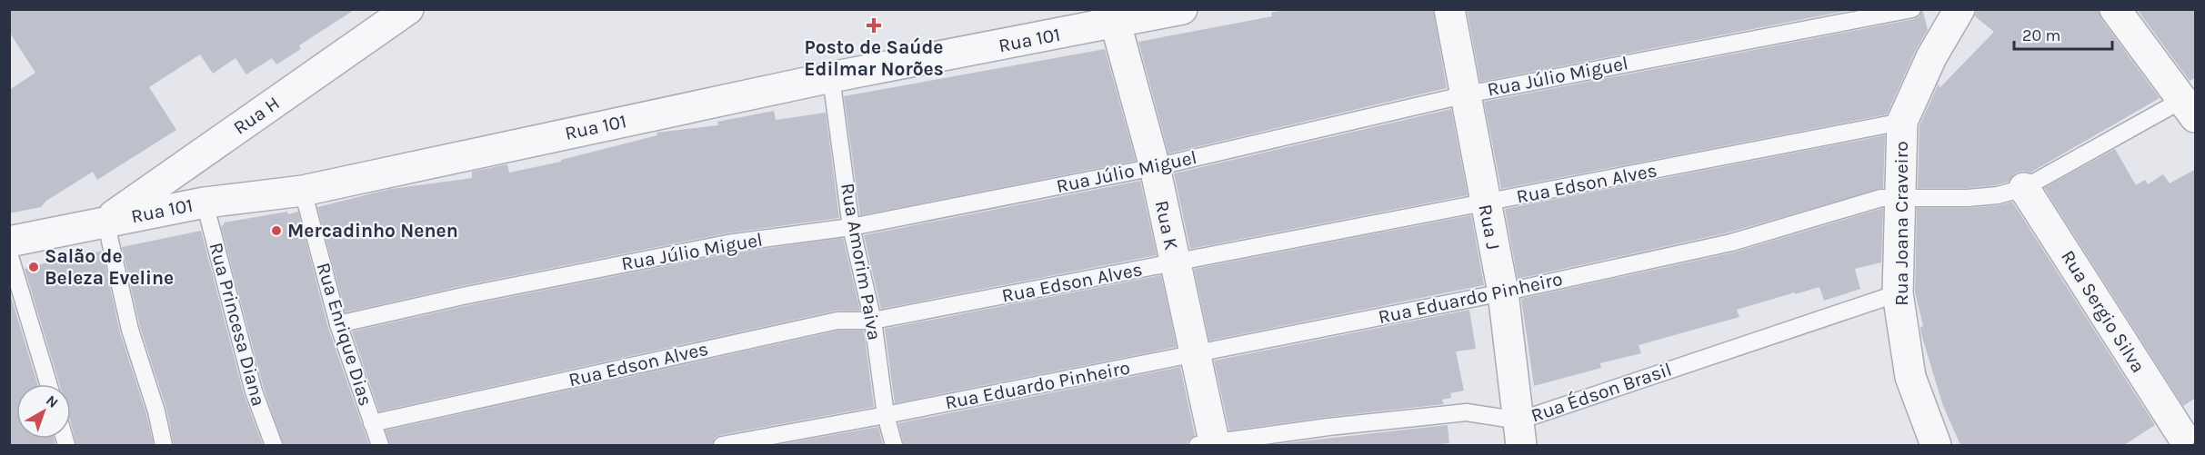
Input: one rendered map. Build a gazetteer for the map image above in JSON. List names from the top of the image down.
{
  "streets": {
    "street": [
      "Rua 101",
      "Rua H",
      "Rua Joana Craveiro",
      "Rua K",
      "Rua J",
      "Rua Sergio Silva"
    ],
    "lane": [
      "Rua Júlio Miguel",
      "Rua Edson Alves",
      "Rua Amorim Paiva",
      "Rua Eduardo Pinheiro",
      "Rua Princesa Diana",
      "Rua Enrique Dias",
      "Rua Édson Brasil"
    ]
  },
  "crossings": [
    ["Rua 101", "Rua H"],
    ["Rua 101", "Rua K"],
    ["Rua 101", "Rua Amorim Paiva"],
    ["Rua 101", "Rua Princesa Diana"],
    ["Rua 101", "Rua Enrique Dias"],
    ["Rua Júlio Miguel", "Rua K"],
    ["Rua Júlio Miguel", "Rua J"],
    ["Rua Júlio Miguel", "Rua Amorim Paiva"],
    ["Rua Júlio Miguel", "Rua Enrique Dias"],
    ["Rua Edson Alves", "Rua Joana Craveiro"],
    ["Rua Edson Alves", "Rua K"],
    ["Rua Edson Alves", "Rua J"],
    ["Rua Edson Alves", "Rua Amorim Paiva"],
    ["Rua Edson Alves", "Rua Enrique Dias"],
    ["Rua Joana Craveiro", "Rua Eduardo Pinheiro"],
    ["Rua Joana Craveiro", "Rua Édson Brasil"],
    ["Rua K", "Rua Eduardo Pinheiro"],
    ["Rua K", "Rua Édson Brasil"],
    ["Rua J", "Rua Eduardo Pinheiro"],
    ["Rua J", "Rua Édson Brasil"],
    ["Rua Amorim Paiva", "Rua Eduardo Pinheiro"],
    ["Rua Eduardo Pinheiro", "Rua Sergio Silva"]
  ],
  "places": {
    "health": ["Posto de Saúde Edilmar Norões"],
    "other": ["Mercadinho Nenen", "Salão de Beleza Eveline"]
  },
  "scale_bar": "20 m",
  "north": "top right"
}
